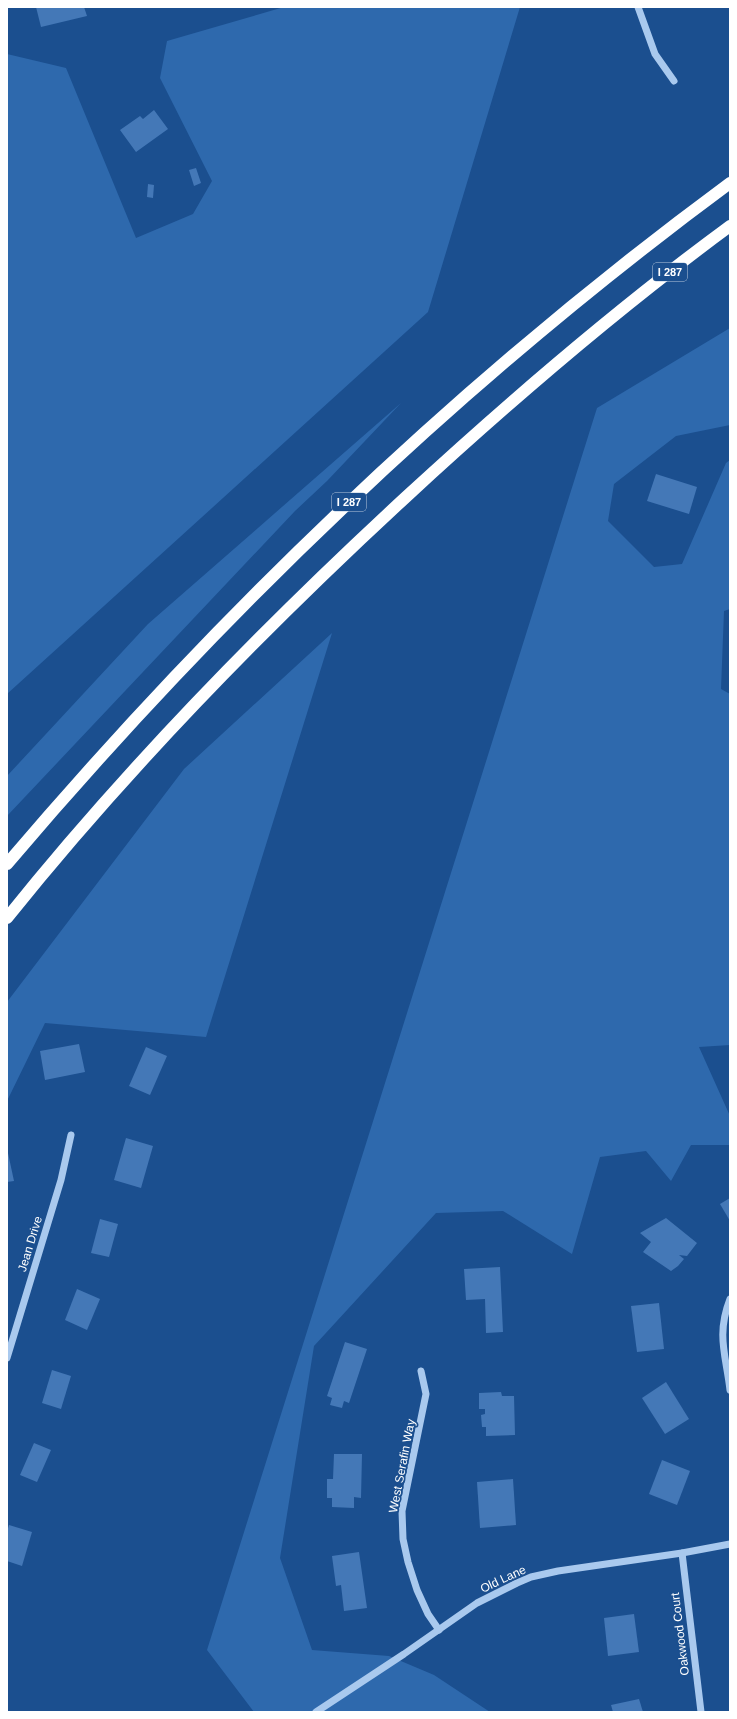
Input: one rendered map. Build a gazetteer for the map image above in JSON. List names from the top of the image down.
{
  "streets": {
    "highway": ["I 287"],
    "street": [
      "Jean Drive",
      "West Serafin Way",
      "Old Lane",
      "Oakwood Court"
    ]
  },
  "crossings": [
    ["West Serafin Way", "Old Lane"],
    ["Old Lane", "Oakwood Court"]
  ]
}
